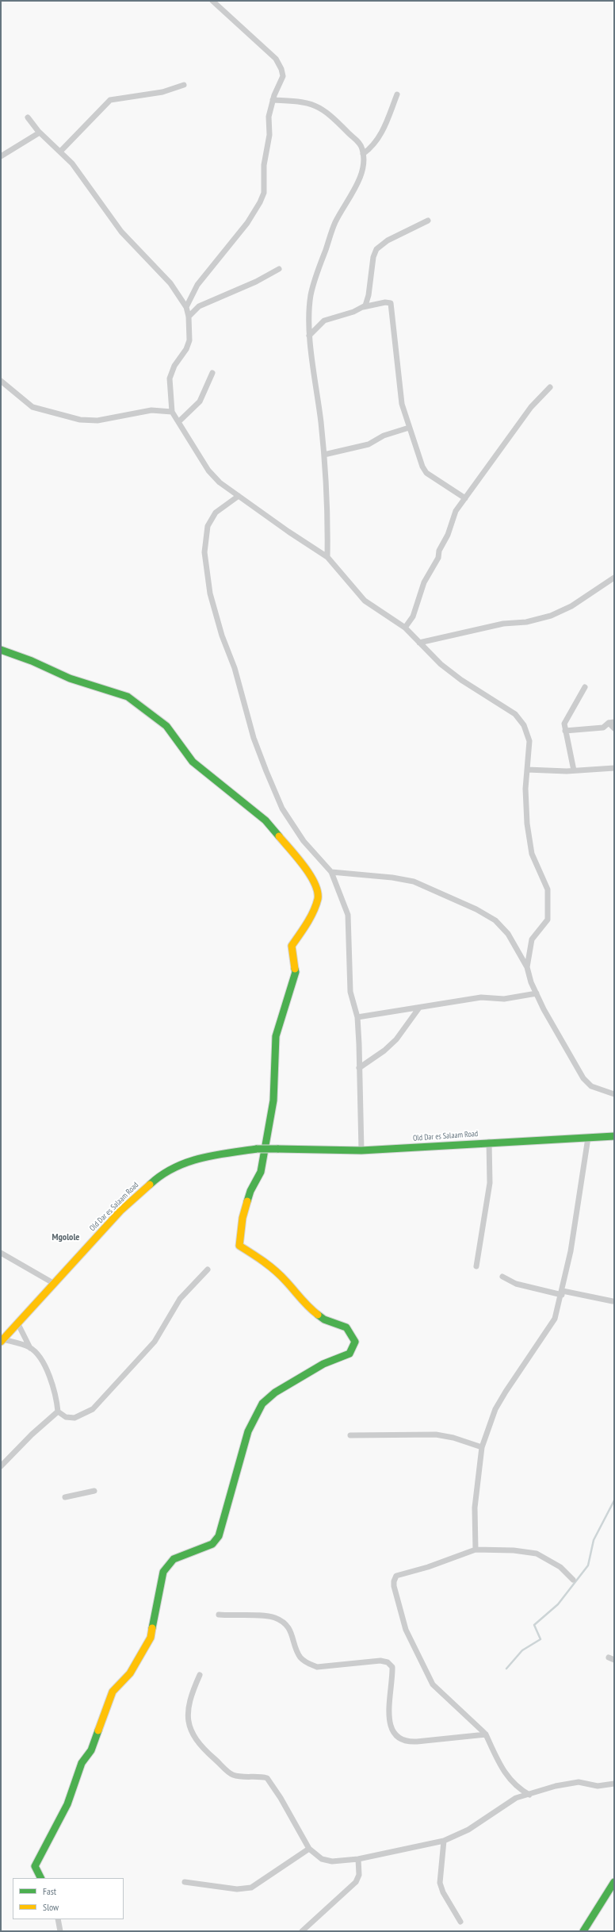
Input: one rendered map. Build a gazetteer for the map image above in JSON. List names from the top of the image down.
{
  "streets": {
    "street": ["Old Dar es Salaam Road"]
  },
  "districts": ["Mgolole"],
  "legend": ["Fast", "Slow"]
}
